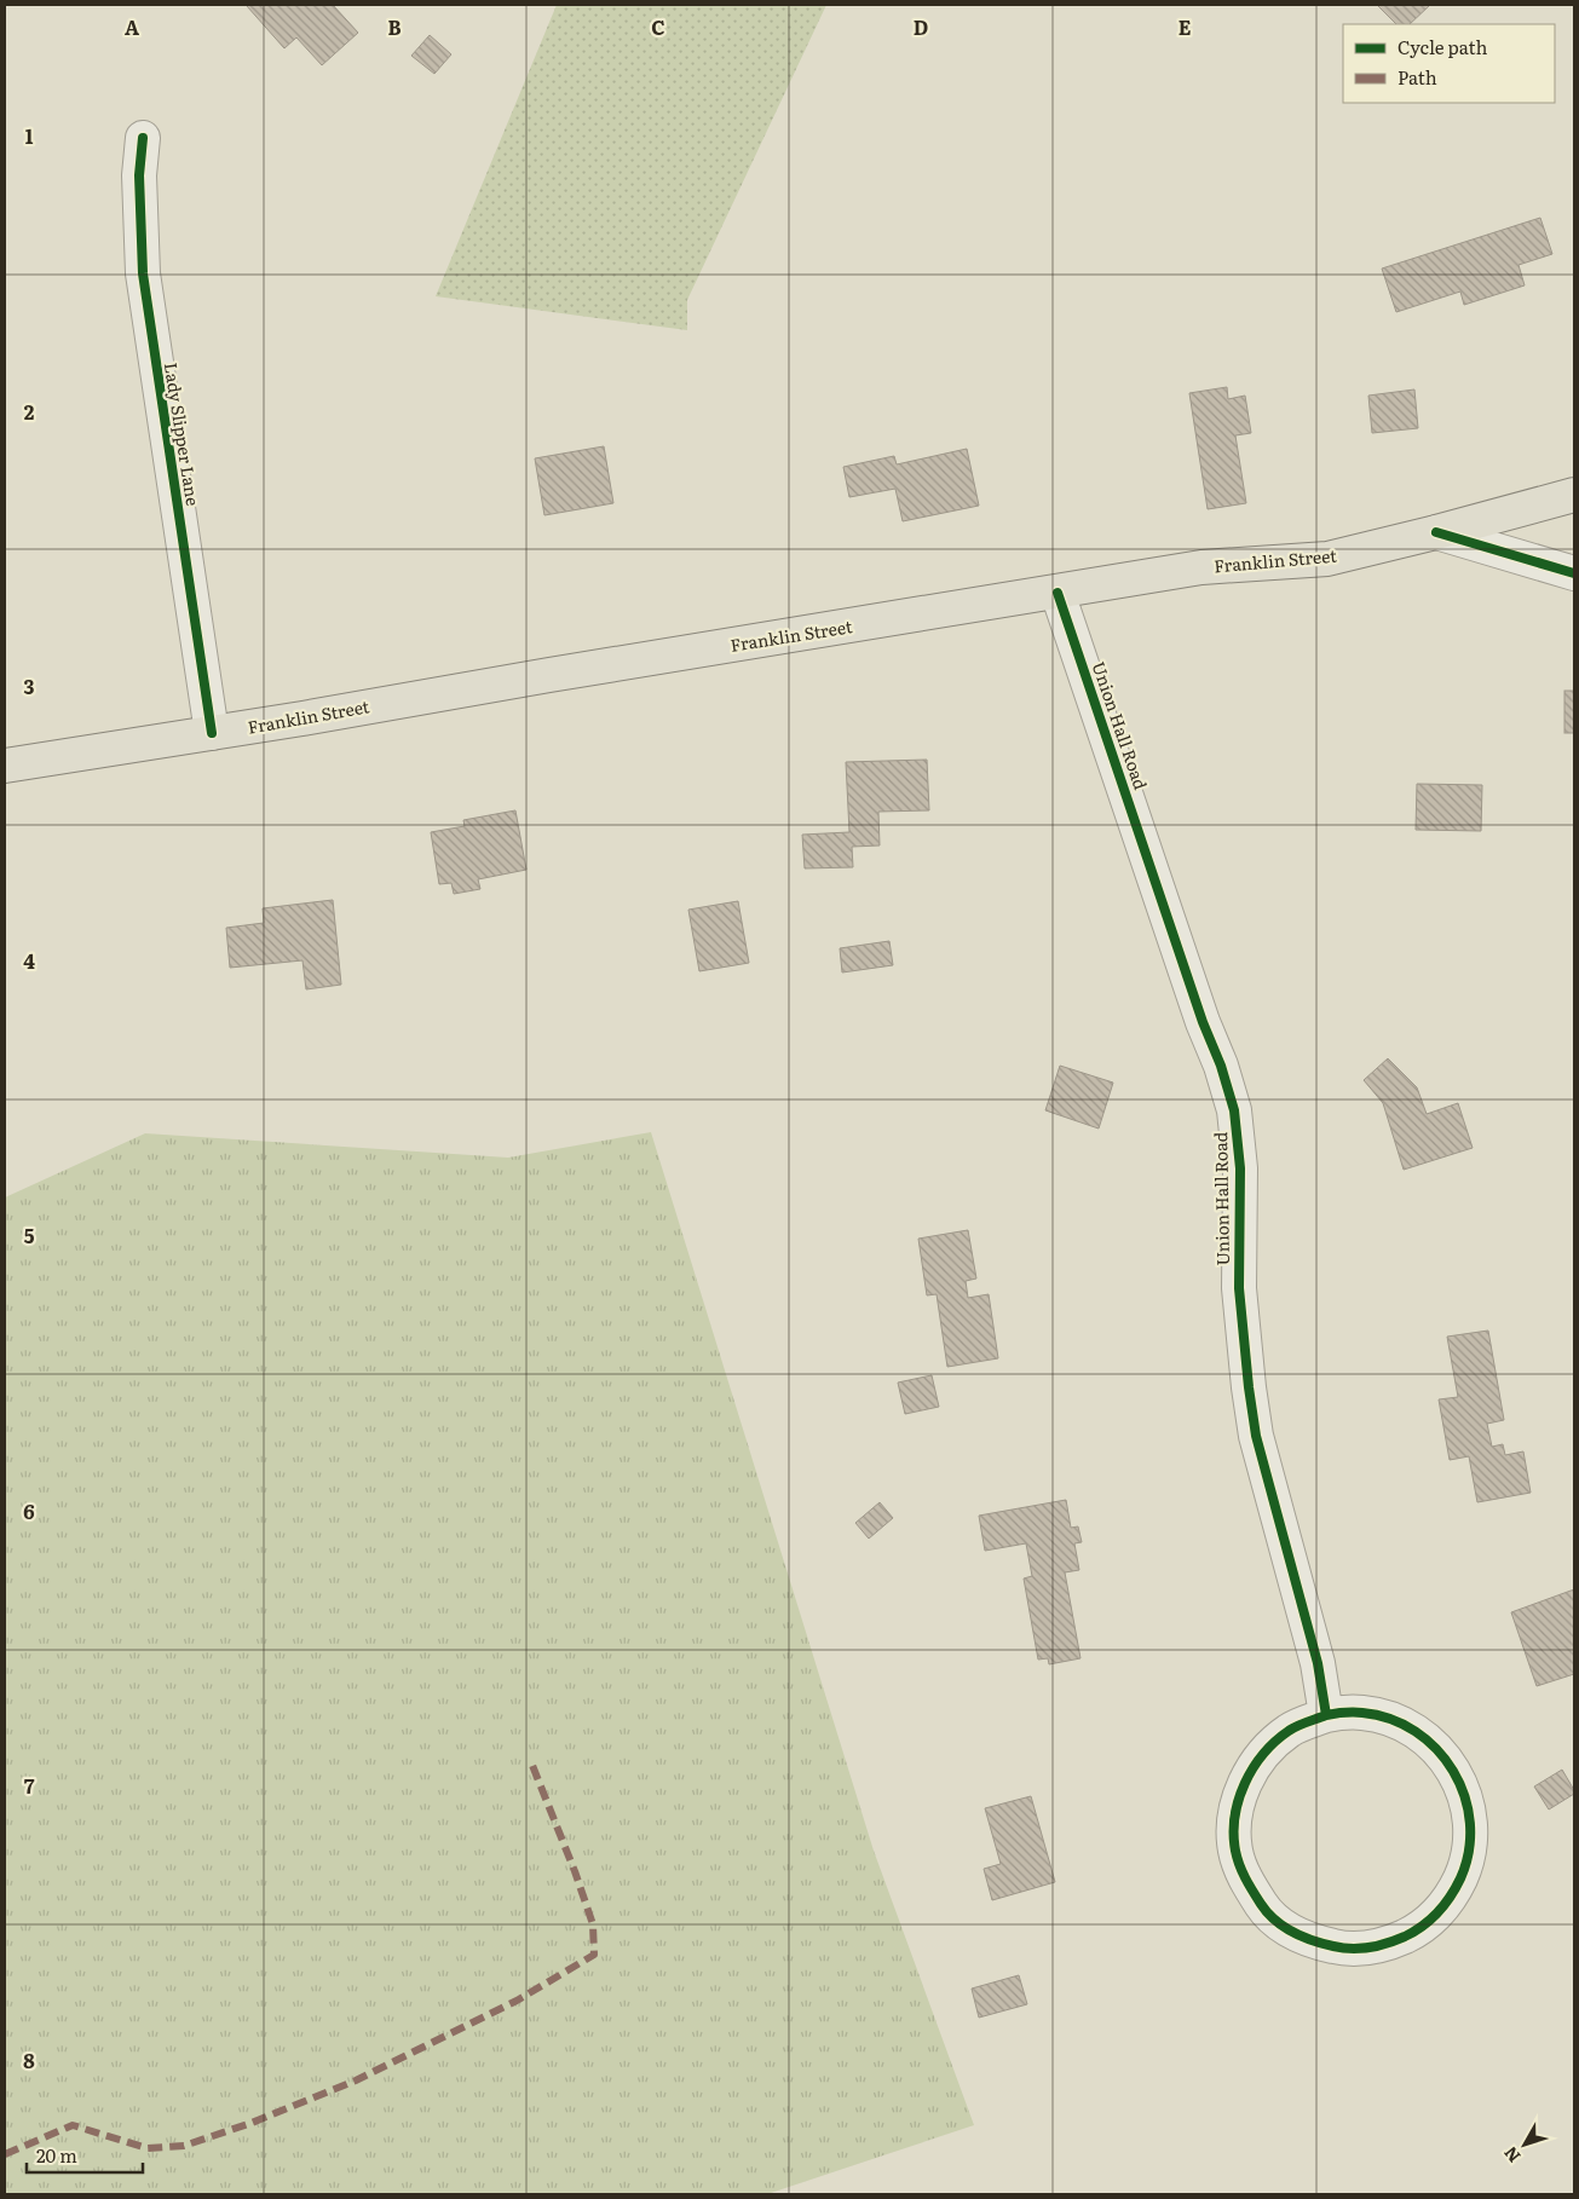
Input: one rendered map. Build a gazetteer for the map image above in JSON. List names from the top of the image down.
{
  "streets": {
    "main road": ["Franklin Street"],
    "street": ["Lady Slipper Lane", "Union Hall Road"]
  },
  "crossings": [
    ["Lady Slipper Lane", "Franklin Street"],
    ["Franklin Street", "Union Hall Road"]
  ],
  "legend": ["Cycle path", "Path"],
  "scale_bar": "20 m",
  "north": "bottom left",
  "grid": {
    "columns": [
      "A",
      "B",
      "C",
      "D",
      "E"
    ],
    "rows": [
      "1",
      "2",
      "3",
      "4",
      "5",
      "6",
      "7",
      "8"
    ]
  }
}
